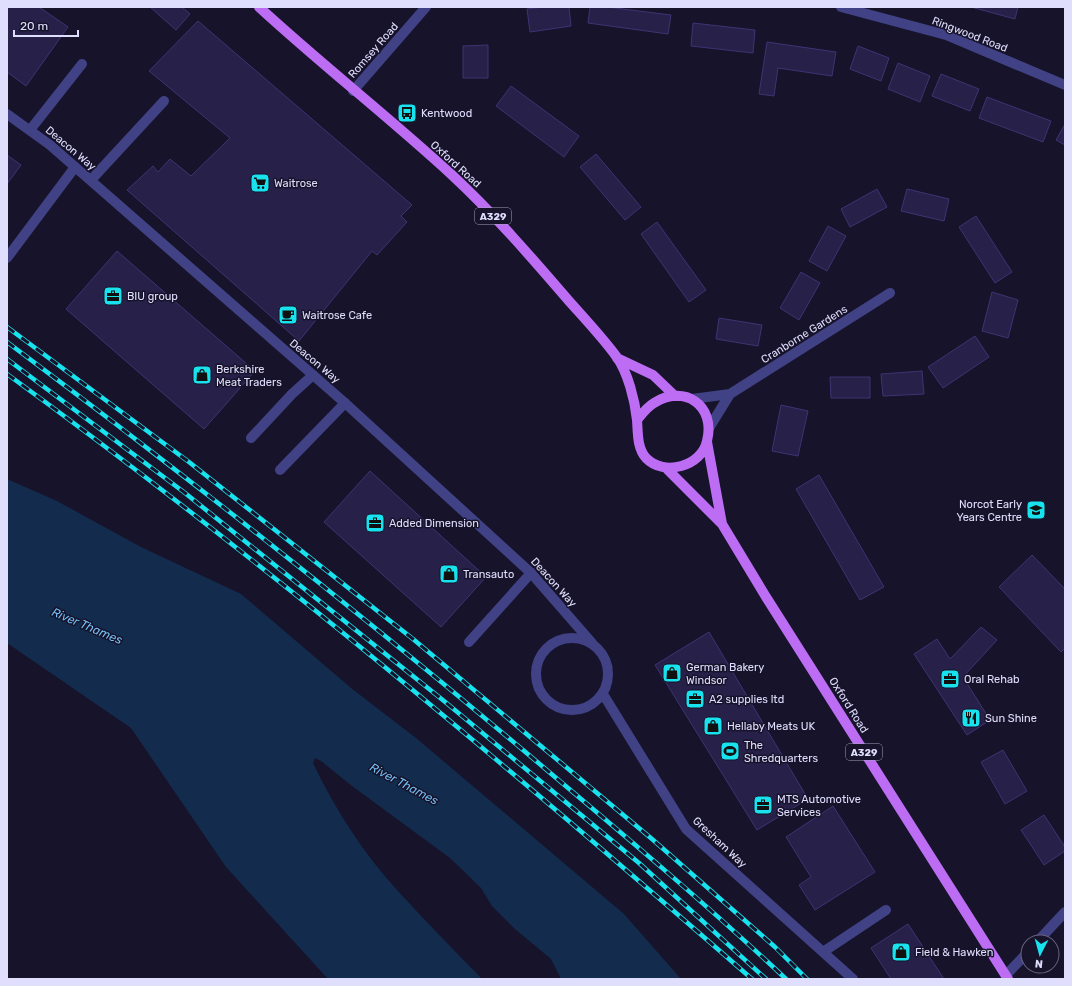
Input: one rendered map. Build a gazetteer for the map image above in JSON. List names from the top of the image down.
{
  "streets": {
    "main road": ["Oxford Road", "A329"],
    "street": [
      "Ringwood Road",
      "Romsey Road",
      "Deacon Way",
      "Cranborne Gardens",
      "Gresham Way"
    ]
  },
  "crossings": [
    ["Romsey Road", "Oxford Road"],
    ["Deacon Way", "Gresham Way"],
    ["Oxford Road", "Cranborne Gardens"]
  ],
  "water": ["River Thames"],
  "places": {
    "bus stop": ["Kentwood"],
    "supermarket": ["Waitrose"],
    "office": [
      "BIU group",
      "Added Dimension",
      "Oral Rehab",
      "A2 supplies ltd",
      "MTS Automotive Services"
    ],
    "cafe": ["Waitrose Cafe"],
    "shop": [
      "Berkshire Meat Traders",
      "Transauto",
      "German Bakery Windsor",
      "Hellaby Meats UK",
      "Field & Hawken"
    ],
    "school or university": ["Norcot Early Years Centre"],
    "restaurant": ["Sun Shine"],
    "sports": ["The Shredquarters"]
  },
  "scale_bar": "20 m",
  "north": "bottom"
}
